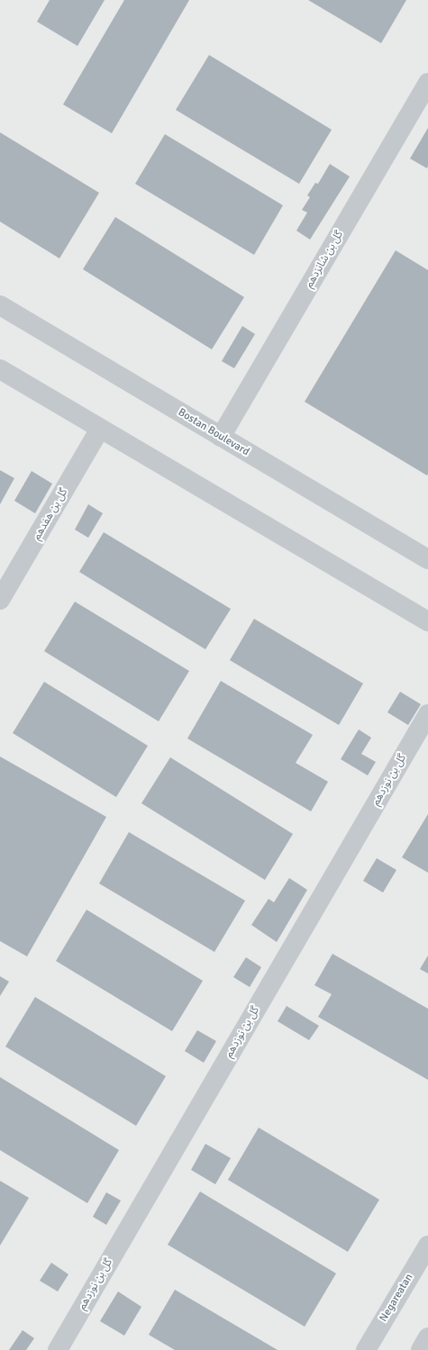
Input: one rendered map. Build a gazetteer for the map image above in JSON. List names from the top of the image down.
{
  "streets": {
    "street": [
      "گل بن شانزدهم",
      "Bostan Boulevard",
      "گل بن هفدهم",
      "گل بن نوزدهم",
      "Negareatan"
    ]
  },
  "crossings": [
    ["گل بن شانزدهم", "Bostan Boulevard"]
  ]
}
